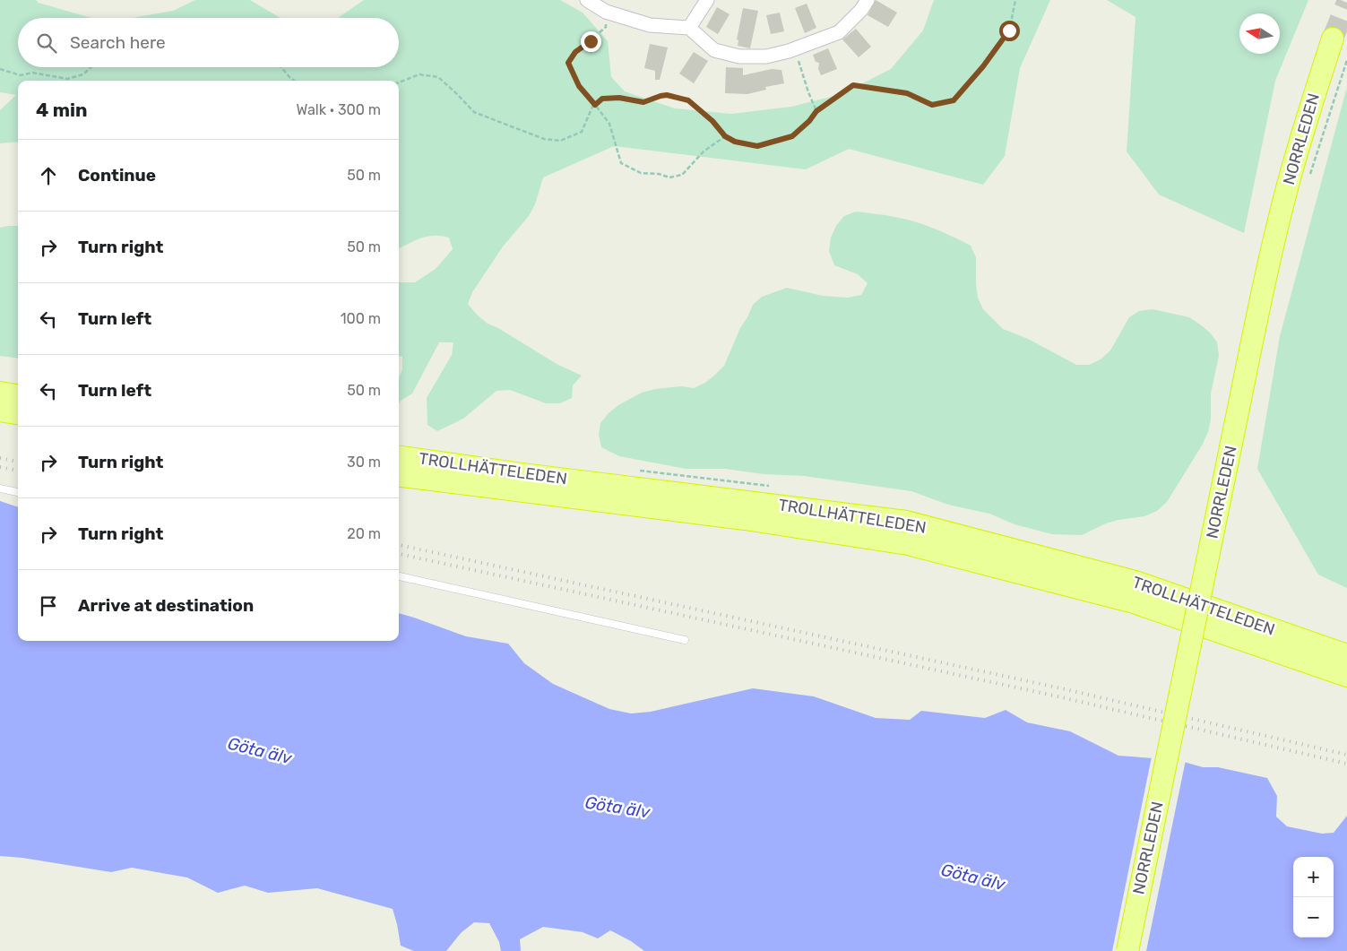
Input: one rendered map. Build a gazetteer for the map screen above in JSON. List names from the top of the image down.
{
  "streets": {
    "highway": ["NORRLEDEN", "TROLLHÄTTELEDEN"]
  },
  "water": ["Göta älv"],
  "north": "left",
  "page": {
    "search": "Search here",
    "heading": ["4 min", "Walk · 300 m"],
    "list": [
      ["Continue", "50 m"],
      ["Turn right", "50 m"],
      ["Turn left", "100 m"],
      ["Turn left", "50 m"],
      ["Turn right", "30 m"],
      ["Turn right", "20 m"],
      "Arrive at destination"
    ],
    "map_buttons": ["+", "−"]
  }
}
